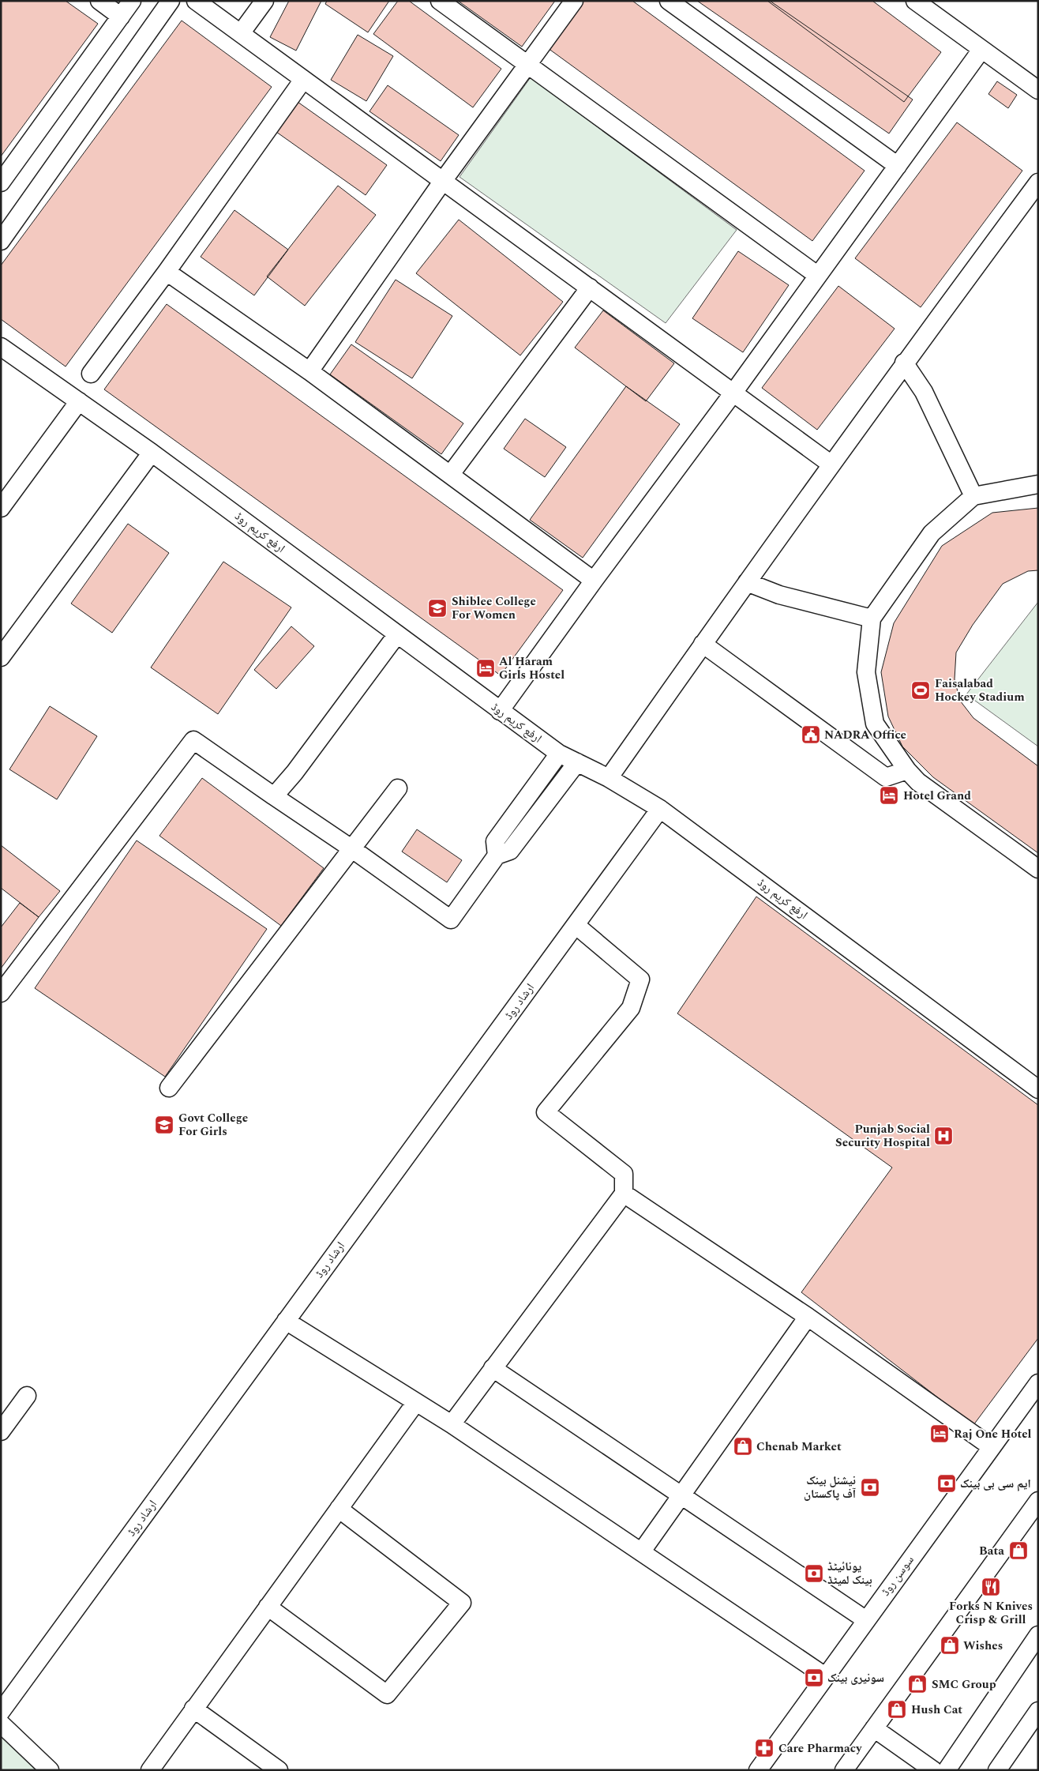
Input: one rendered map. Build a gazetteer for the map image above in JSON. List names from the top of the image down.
{
  "streets": {
    "street": ["ارفع کریم روڈ", "ارشاد روڈ", "سوسن روڈ"]
  },
  "crossings": [
    ["ارفع کریم روڈ", "ارشاد روڈ"]
  ],
  "places": {
    "school or university": ["Shiblee College For Women", "Govt College For Girls"],
    "hotel": ["Al Haram Girls Hostel", "Hotel Grand", "Raj One Hotel"],
    "sports": ["Faisalabad Hockey Stadium"],
    "public building": ["NADRA Office"],
    "hospital": ["Punjab Social Security Hospital"],
    "shop": [
      "Chenab Market",
      "Bata",
      "Wishes",
      "SMC Group",
      "Hush Cat"
    ],
    "bank": [
      "ایم سی بی بینک",
      "نیشنل بینک آف پاکستان",
      "یونائیٹڈ بینک لمیٹڈ",
      "سونیری بینک"
    ],
    "restaurant": ["Forks N Knives Crisp & Grill"],
    "pharmacy": ["Care Pharmacy"]
  }
}
